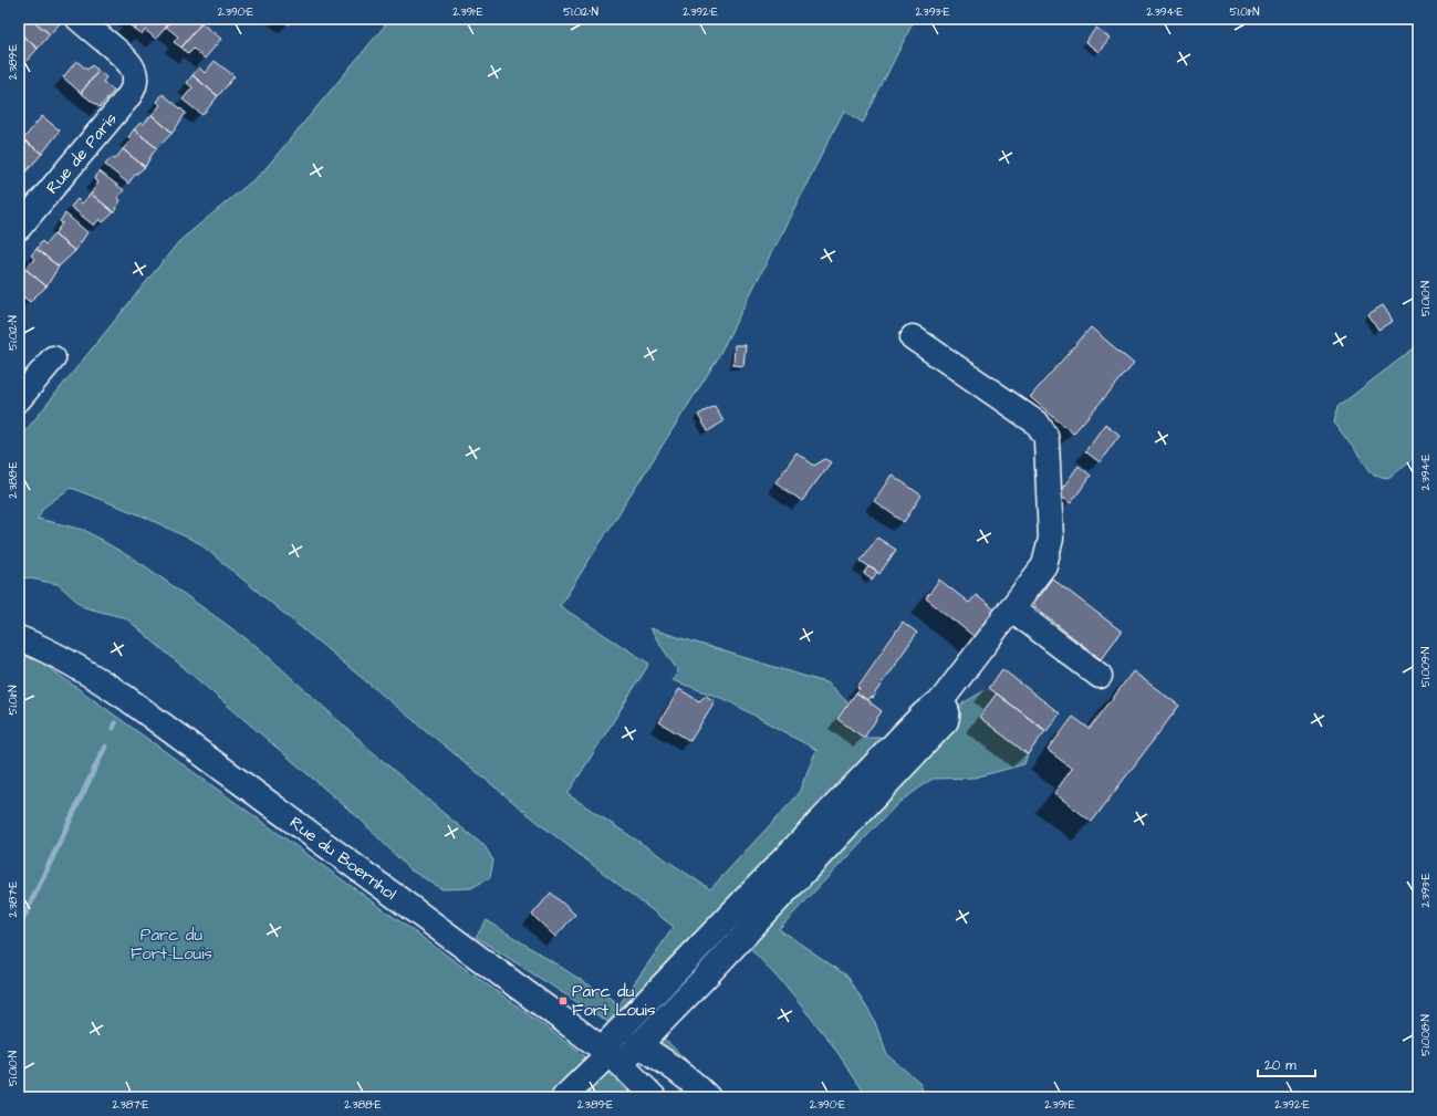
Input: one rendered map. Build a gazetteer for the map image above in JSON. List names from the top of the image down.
{
  "streets": {
    "street": ["Rue de Paris", "Rue du Boernhol"]
  },
  "parks": ["Parc du Fort-Louis"],
  "places": {
    "transit": ["Parc du Fort Louis"]
  },
  "scale_bar": "20 m",
  "coordinates": [
    "2.390°E",
    "2.391°E",
    "51.012°N",
    "2.392°E",
    "2.393°E",
    "2.394°E",
    "51.011°N",
    "2.389°E",
    "51.010°N",
    "2.388°E",
    "51.009°N",
    "2.387°E",
    "51.008°N"
  ]
}
